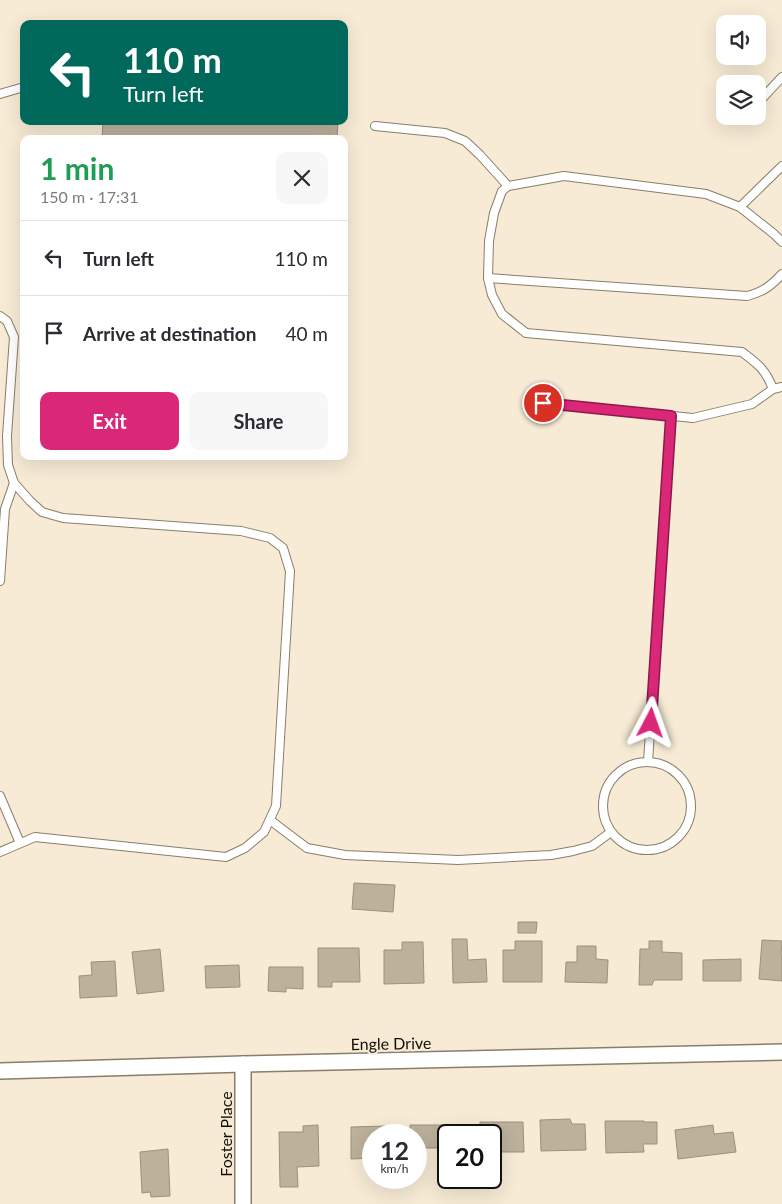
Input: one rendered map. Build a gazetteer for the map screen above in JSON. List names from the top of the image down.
{
  "streets": {
    "street": ["Engle Drive", "Foster Place"]
  },
  "crossings": [
    ["Engle Drive", "Foster Place"]
  ],
  "page": {
    "turn": ["110 m", "Turn left"],
    "heading": ["1 min", "150 m · 17:31"],
    "list": [
      {
        "name": "Turn left",
        "value": "110 m"
      },
      {
        "name": "Arrive at destination",
        "value": "40 m"
      }
    ],
    "buttons": ["Exit", "Share"],
    "speed": "12 km/h",
    "limit": "20"
  }
}
